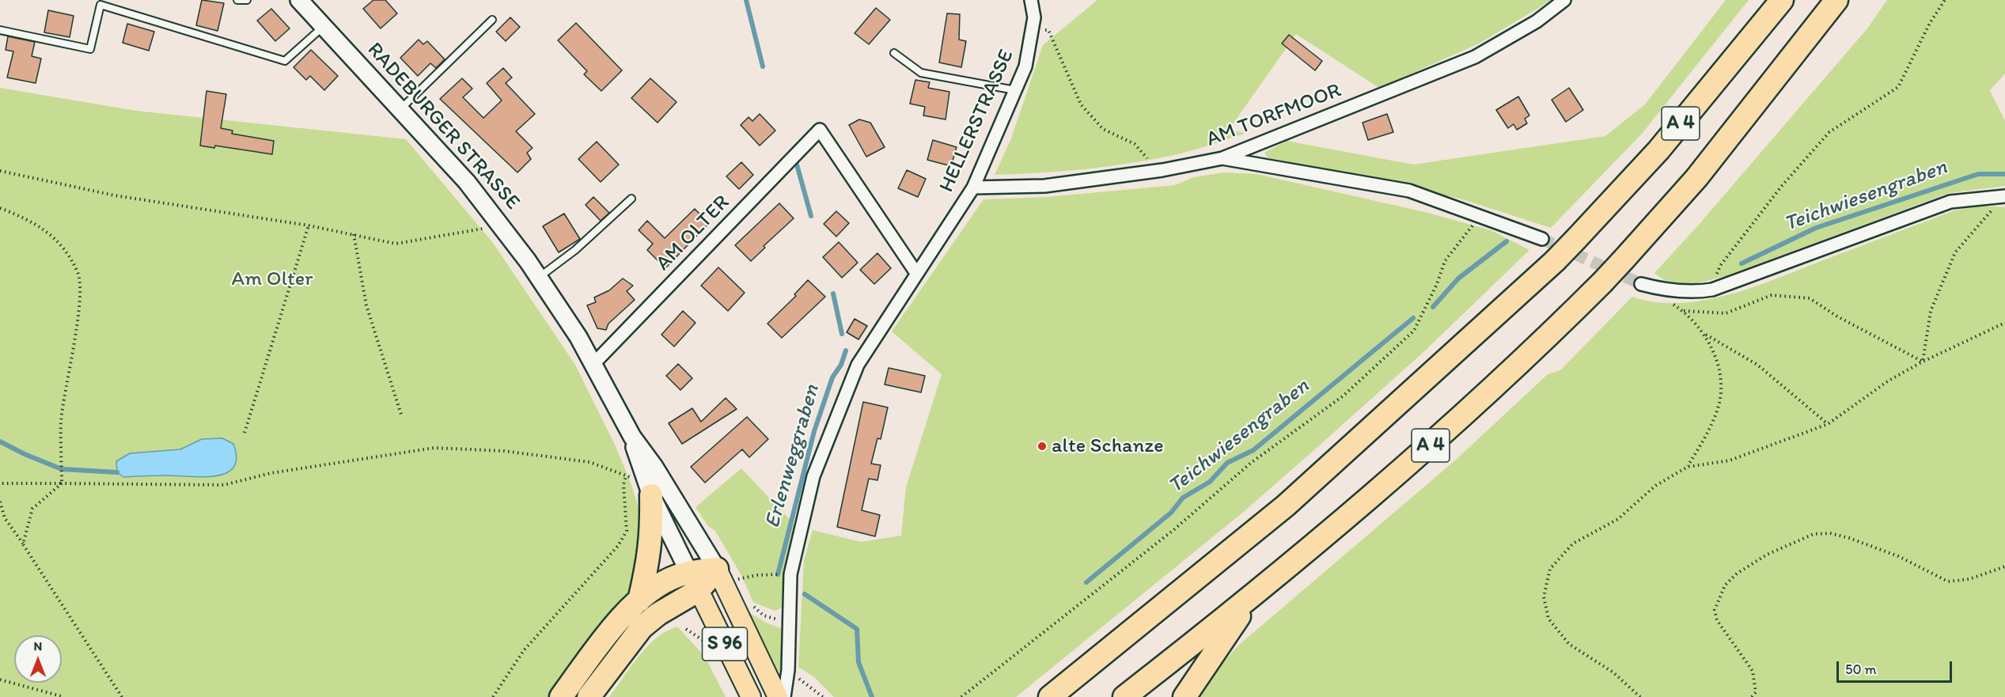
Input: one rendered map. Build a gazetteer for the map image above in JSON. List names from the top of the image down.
{
  "streets": {
    "highway": ["A 4"],
    "main road": ["RADEBURGER STRASSE", "S 96"],
    "street": ["AM TORFMOOR", "HELLERSTRASSE", "AM OLTER"]
  },
  "crossings": [
    ["AM TORFMOOR", "HELLERSTRASSE"],
    ["HELLERSTRASSE", "AM OLTER"],
    ["RADEBURGER STRASSE", "AM OLTER"]
  ],
  "water": ["Teichwiesengraben", "Erlenweggraben"],
  "parks": ["Am Olter"],
  "places": ["alte Schanze"],
  "scale_bar": "50 m",
  "north": "top"
}
